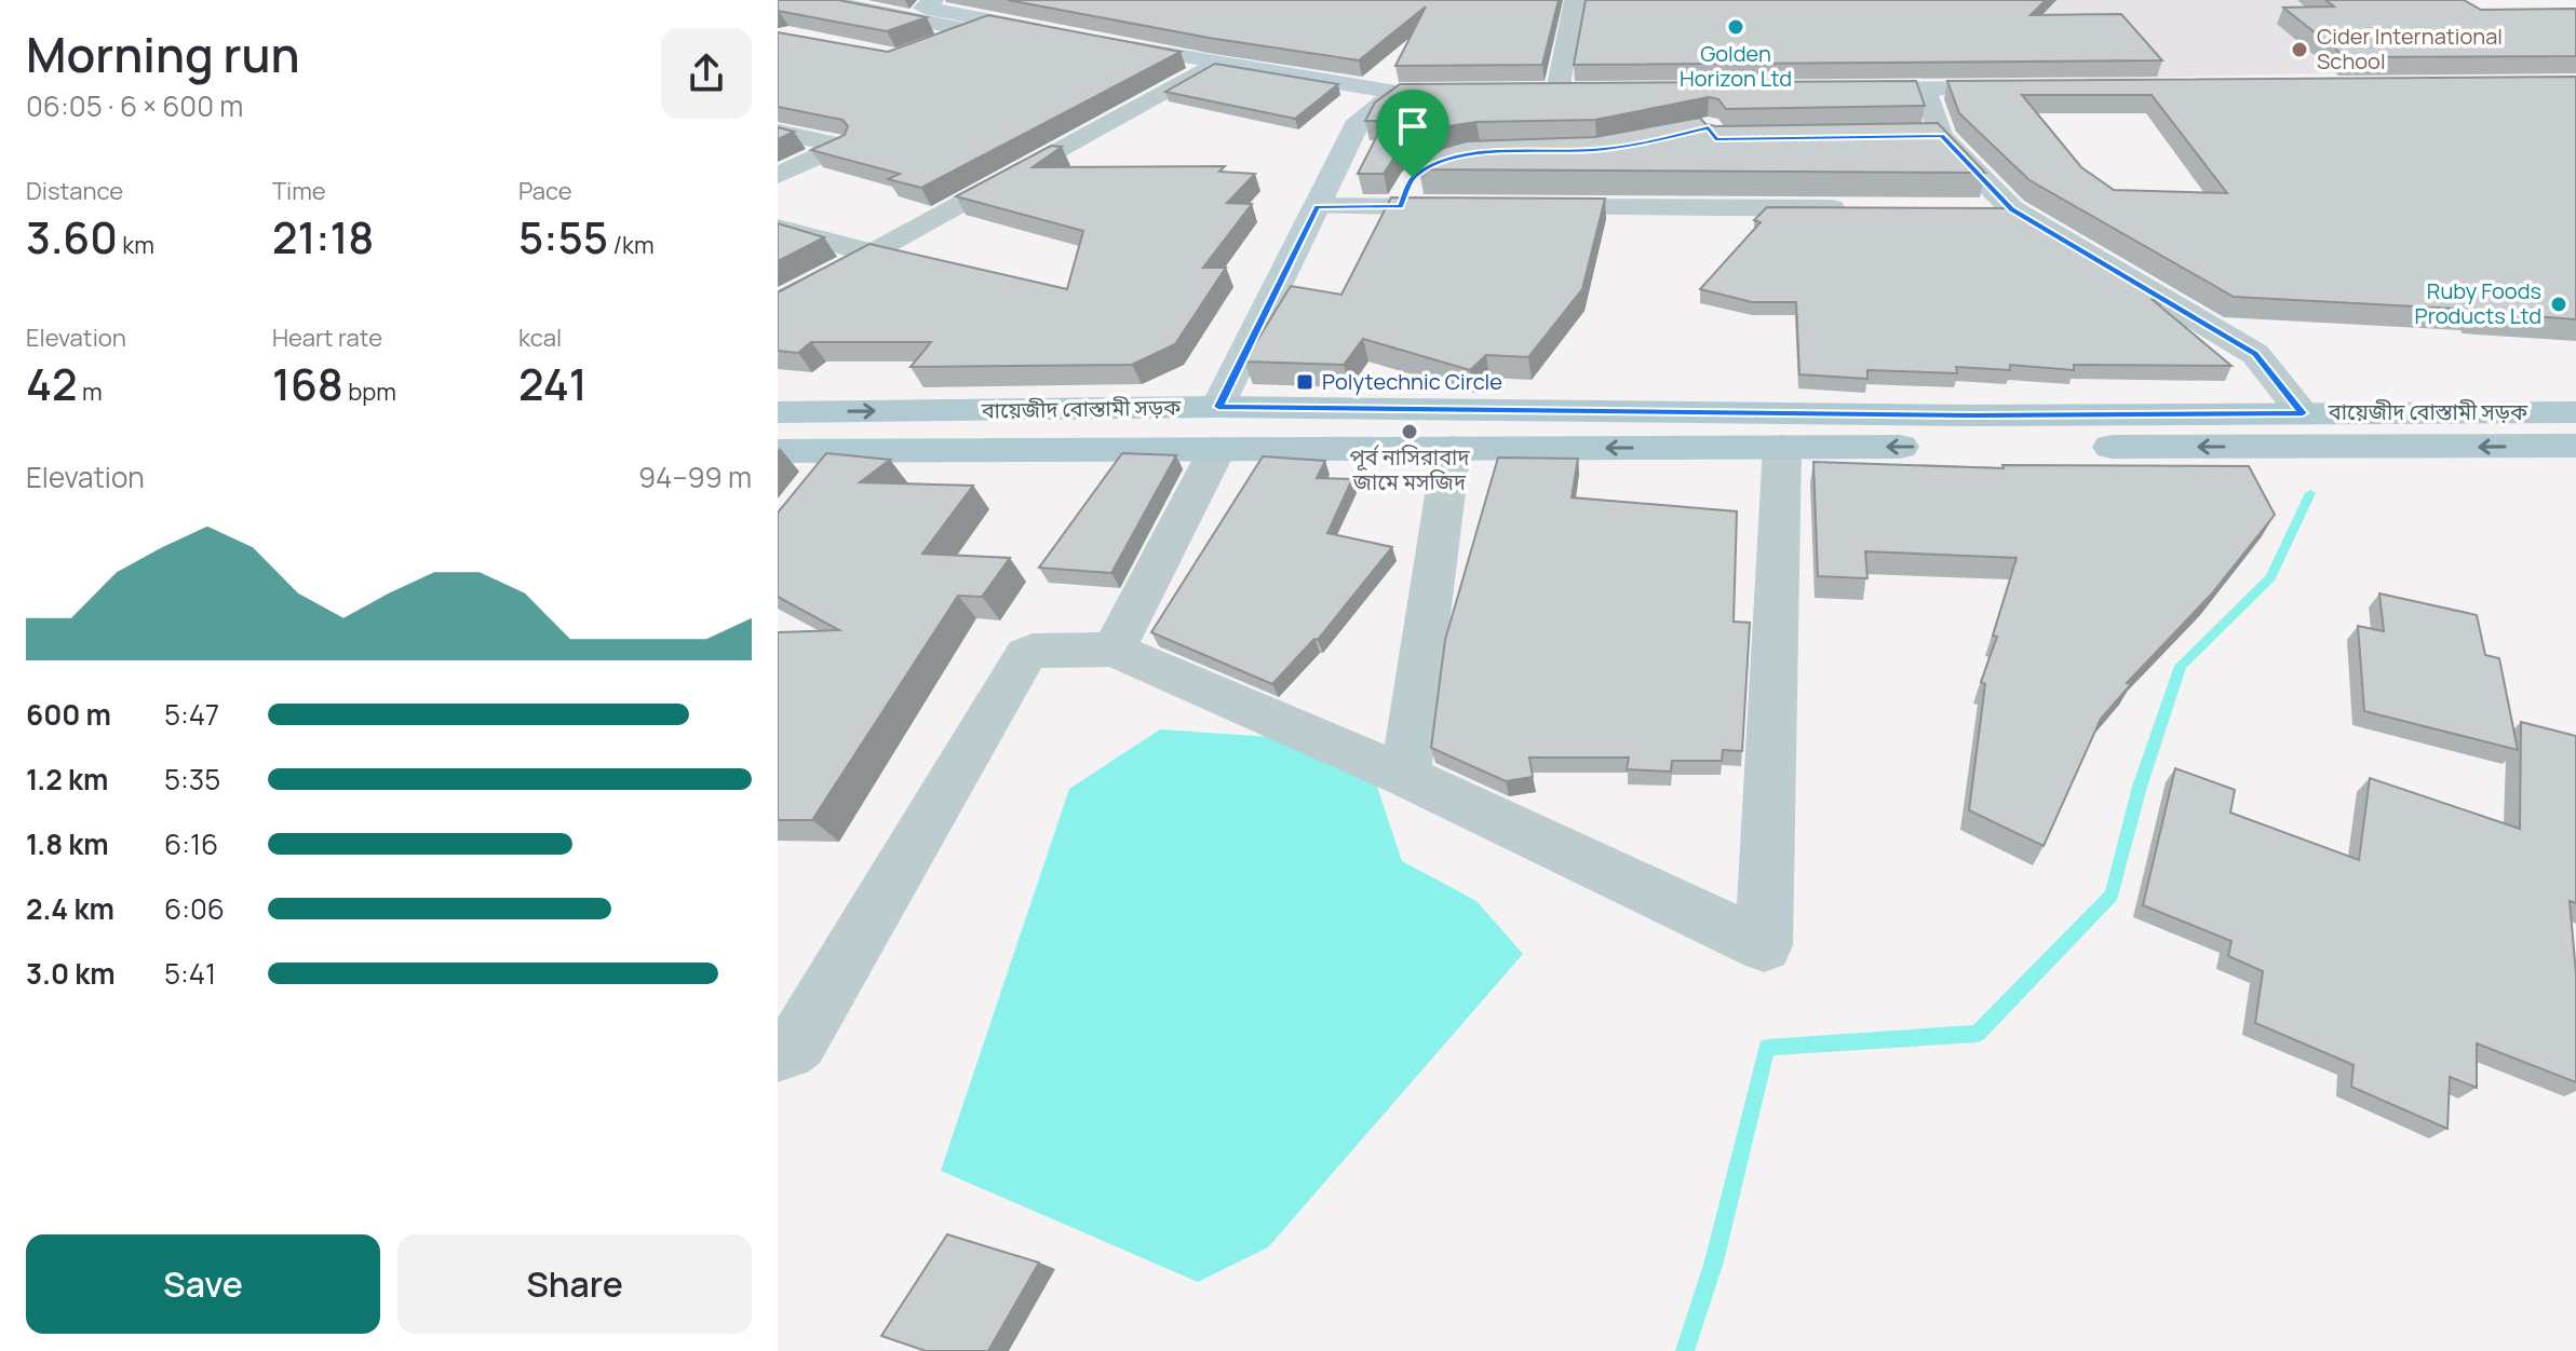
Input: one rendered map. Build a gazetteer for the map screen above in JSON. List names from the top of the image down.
{
  "streets": {
    "main road": ["বায়েজীদ বোস্তামী সড়ক"]
  },
  "places": {
    "other": [
      "Golden Horizon Ltd",
      "Cider International School",
      "Ruby Foods Products Ltd",
      "পূর্ব নাসিরাবাদ জামে মসজিদ"
    ],
    "transit": ["Polytechnic Circle"]
  },
  "page": {
    "heading": ["Morning run", "06:05 · 6 × 600 m"],
    "stats": [
      ["Distance", "3.60 km"],
      ["Time", "21:18"],
      ["Pace", "5:55 /km"],
      ["Elevation", "42 m"],
      ["Heart rate", "168 bpm"],
      ["kcal", "241"]
    ],
    "chart": ["Elevation", "94–99 m"],
    "list": [
      {
        "name": "600 m",
        "note": "5:47"
      },
      {
        "name": "1.2 km",
        "note": "5:35"
      },
      {
        "name": "1.8 km",
        "note": "6:16"
      },
      {
        "name": "2.4 km",
        "note": "6:06"
      },
      {
        "name": "3.0 km",
        "note": "5:41"
      }
    ],
    "buttons": ["Save", "Share"]
  }
}
